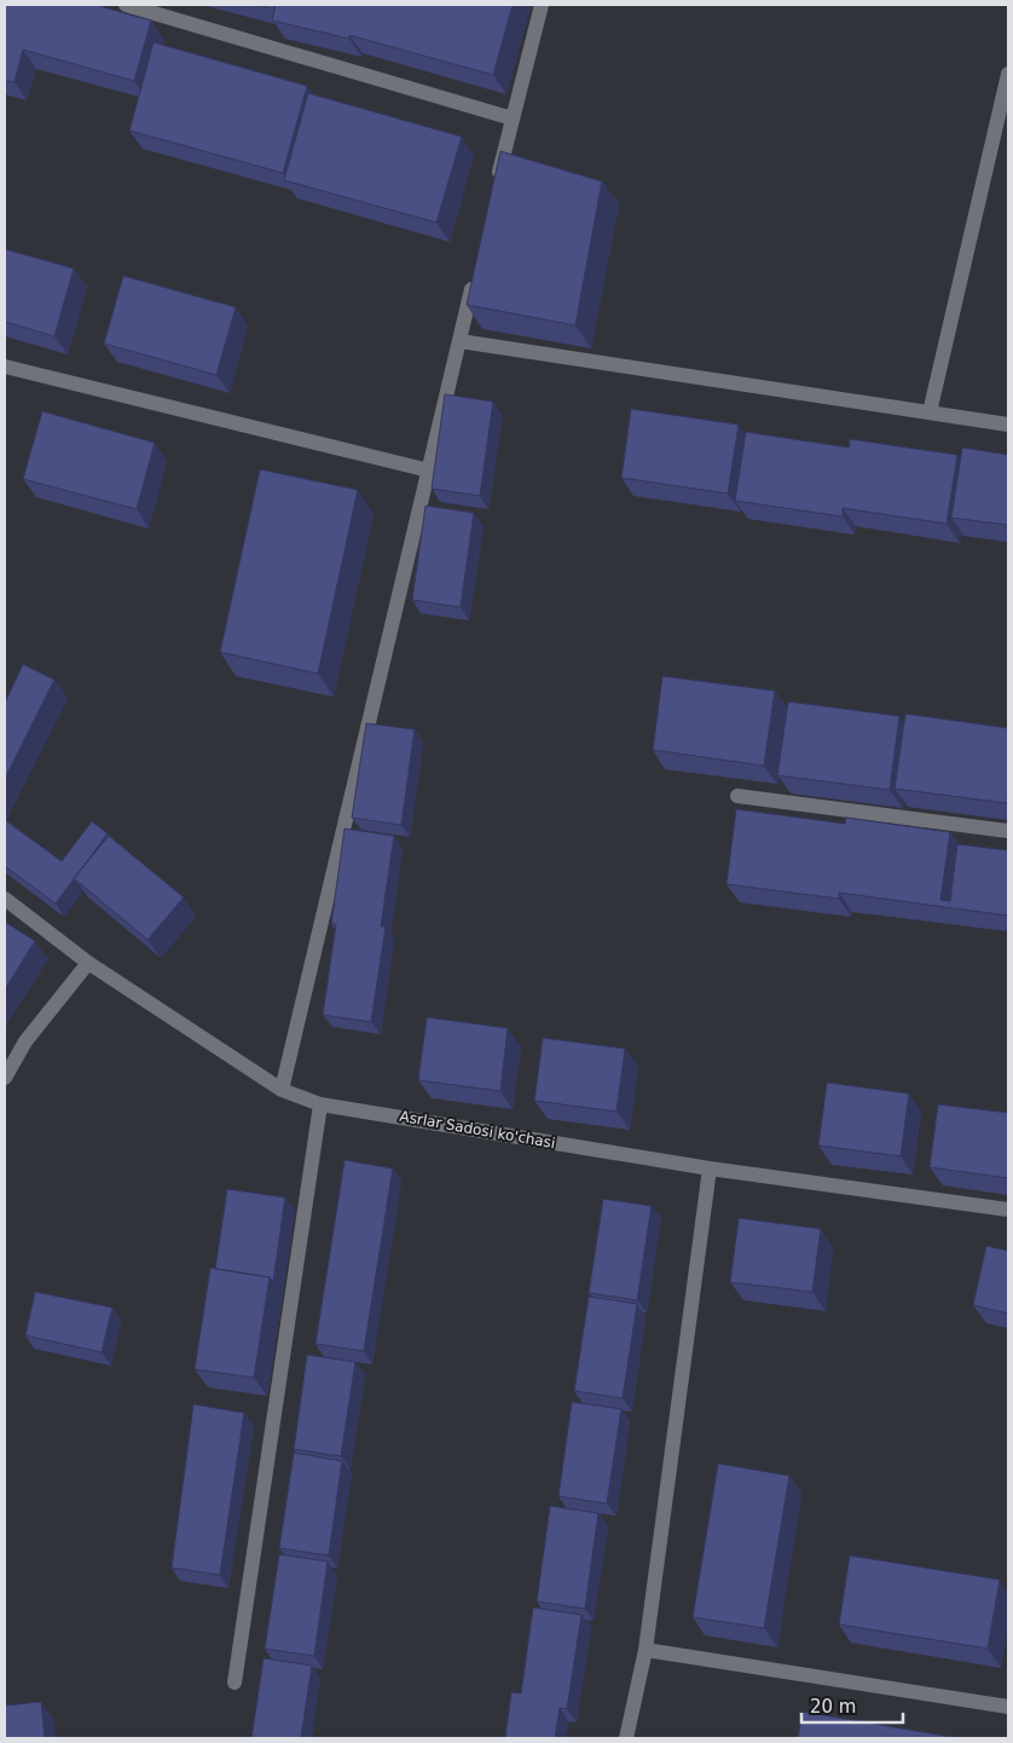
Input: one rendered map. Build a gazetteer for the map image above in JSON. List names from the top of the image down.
{
  "streets": {
    "street": ["Asrlar Sadosi ko'chasi"]
  },
  "scale_bar": "20 m"
}
